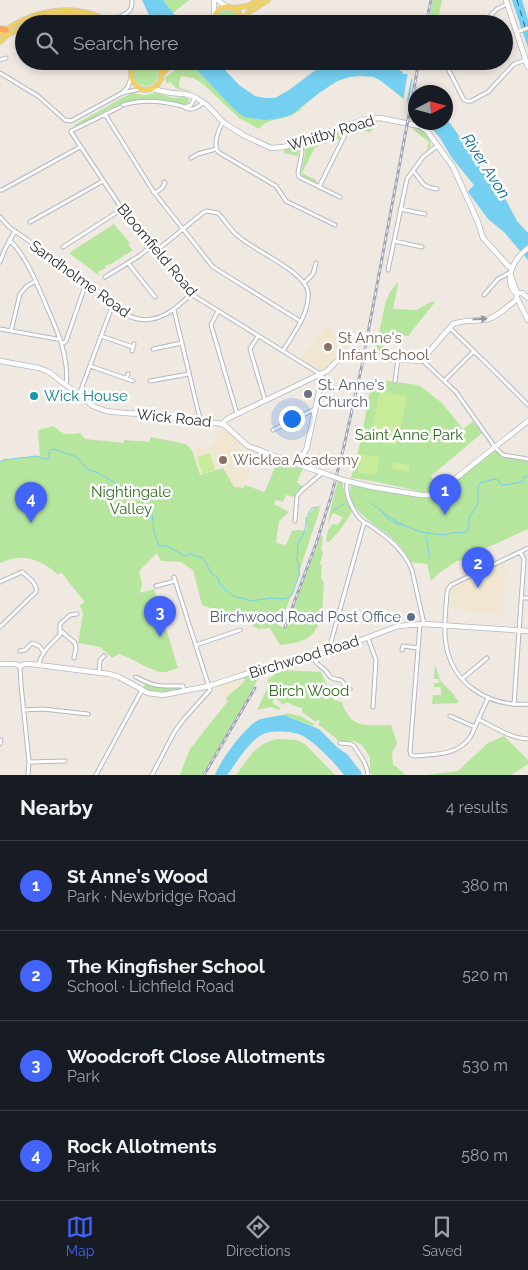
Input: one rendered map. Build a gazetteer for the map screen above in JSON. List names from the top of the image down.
{
  "streets": {
    "street": [
      "Whitby Road",
      "Bloomfield Road",
      "Sandholme Road",
      "Wick Road",
      "Birchwood Road"
    ]
  },
  "crossings": [
    ["Bloomfield Road", "Sandholme Road"]
  ],
  "water": ["River Avon"],
  "parks": ["Saint Anne Park", "Nightingale Valley", "Birch Wood"],
  "places": [
    "St Anne's Infant School",
    "St. Anne's Church",
    "Wick House",
    "Wicklea Academy",
    "Birchwood Road Post Office"
  ],
  "north": "right",
  "page": {
    "search": "Search here",
    "pins": [
      "1",
      "4",
      "2",
      "3"
    ],
    "heading": ["Nearby", "4 results"],
    "list": [
      {
        "mark": "1",
        "name": "St Anne's Wood",
        "note": "Park · Newbridge Road",
        "value": "380 m"
      },
      {
        "mark": "2",
        "name": "The Kingfisher School",
        "note": "School · Lichfield Road",
        "value": "520 m"
      },
      {
        "mark": "3",
        "name": "Woodcroft Close Allotments",
        "note": "Park",
        "value": "530 m"
      },
      {
        "mark": "4",
        "name": "Rock Allotments",
        "note": "Park",
        "value": "580 m"
      }
    ],
    "nav": ["Map", "Directions", "Saved"]
  }
}
